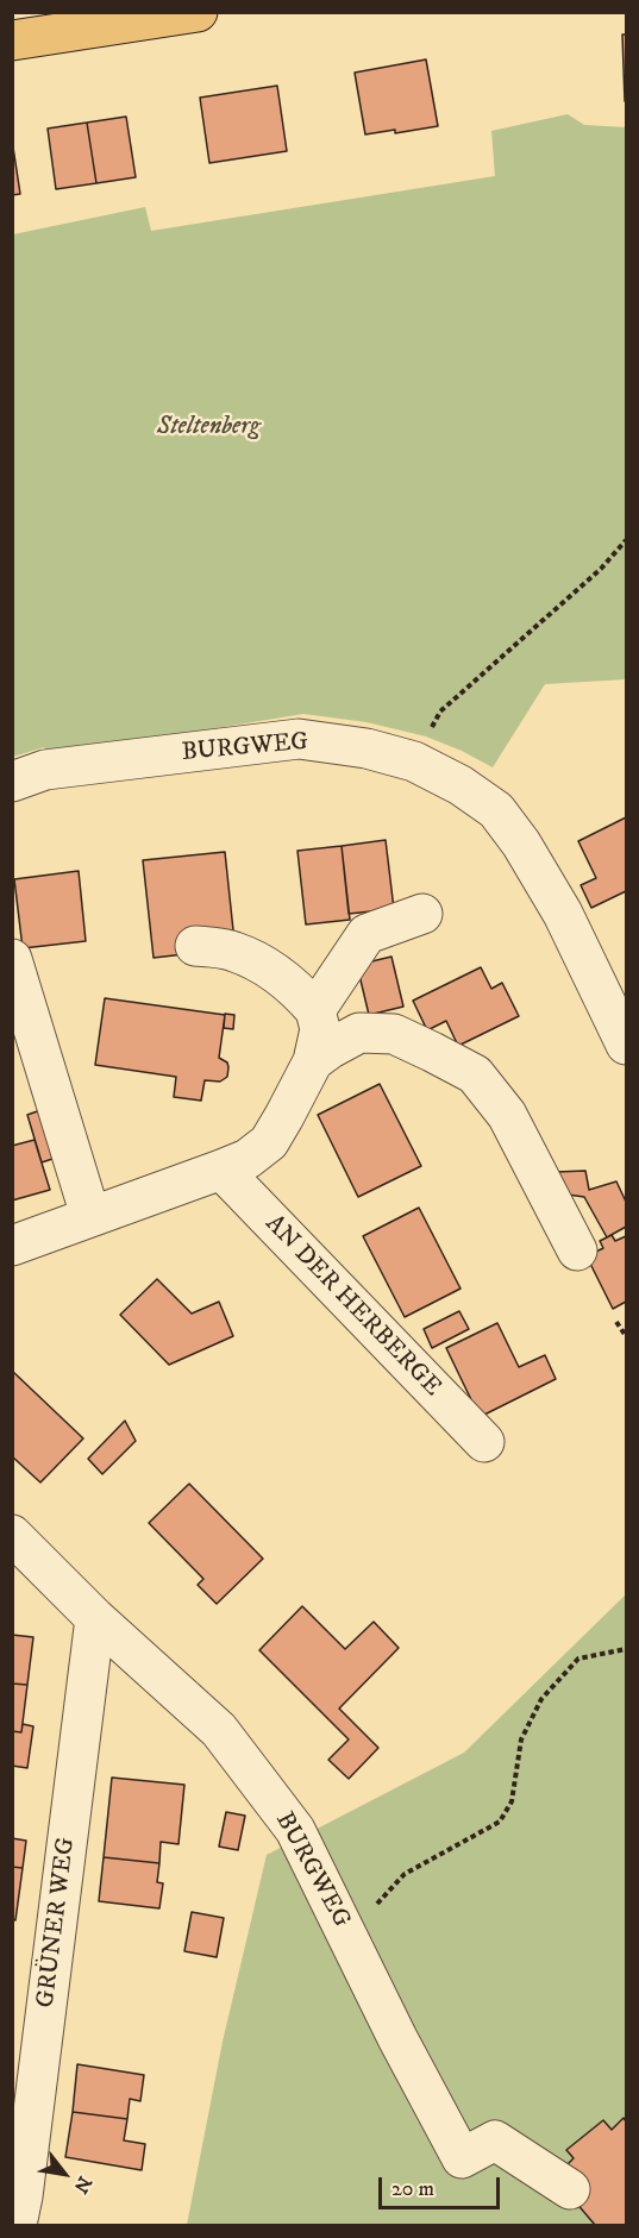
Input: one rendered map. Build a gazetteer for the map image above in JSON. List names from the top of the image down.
{
  "streets": {
    "street": ["BURGWEG", "AN DER HERBERGE", "GRÜNER WEG"]
  },
  "crossings": [
    ["BURGWEG", "GRÜNER WEG"]
  ],
  "parks": ["Steltenberg"],
  "scale_bar": "20 m",
  "north": "bottom right"
}
